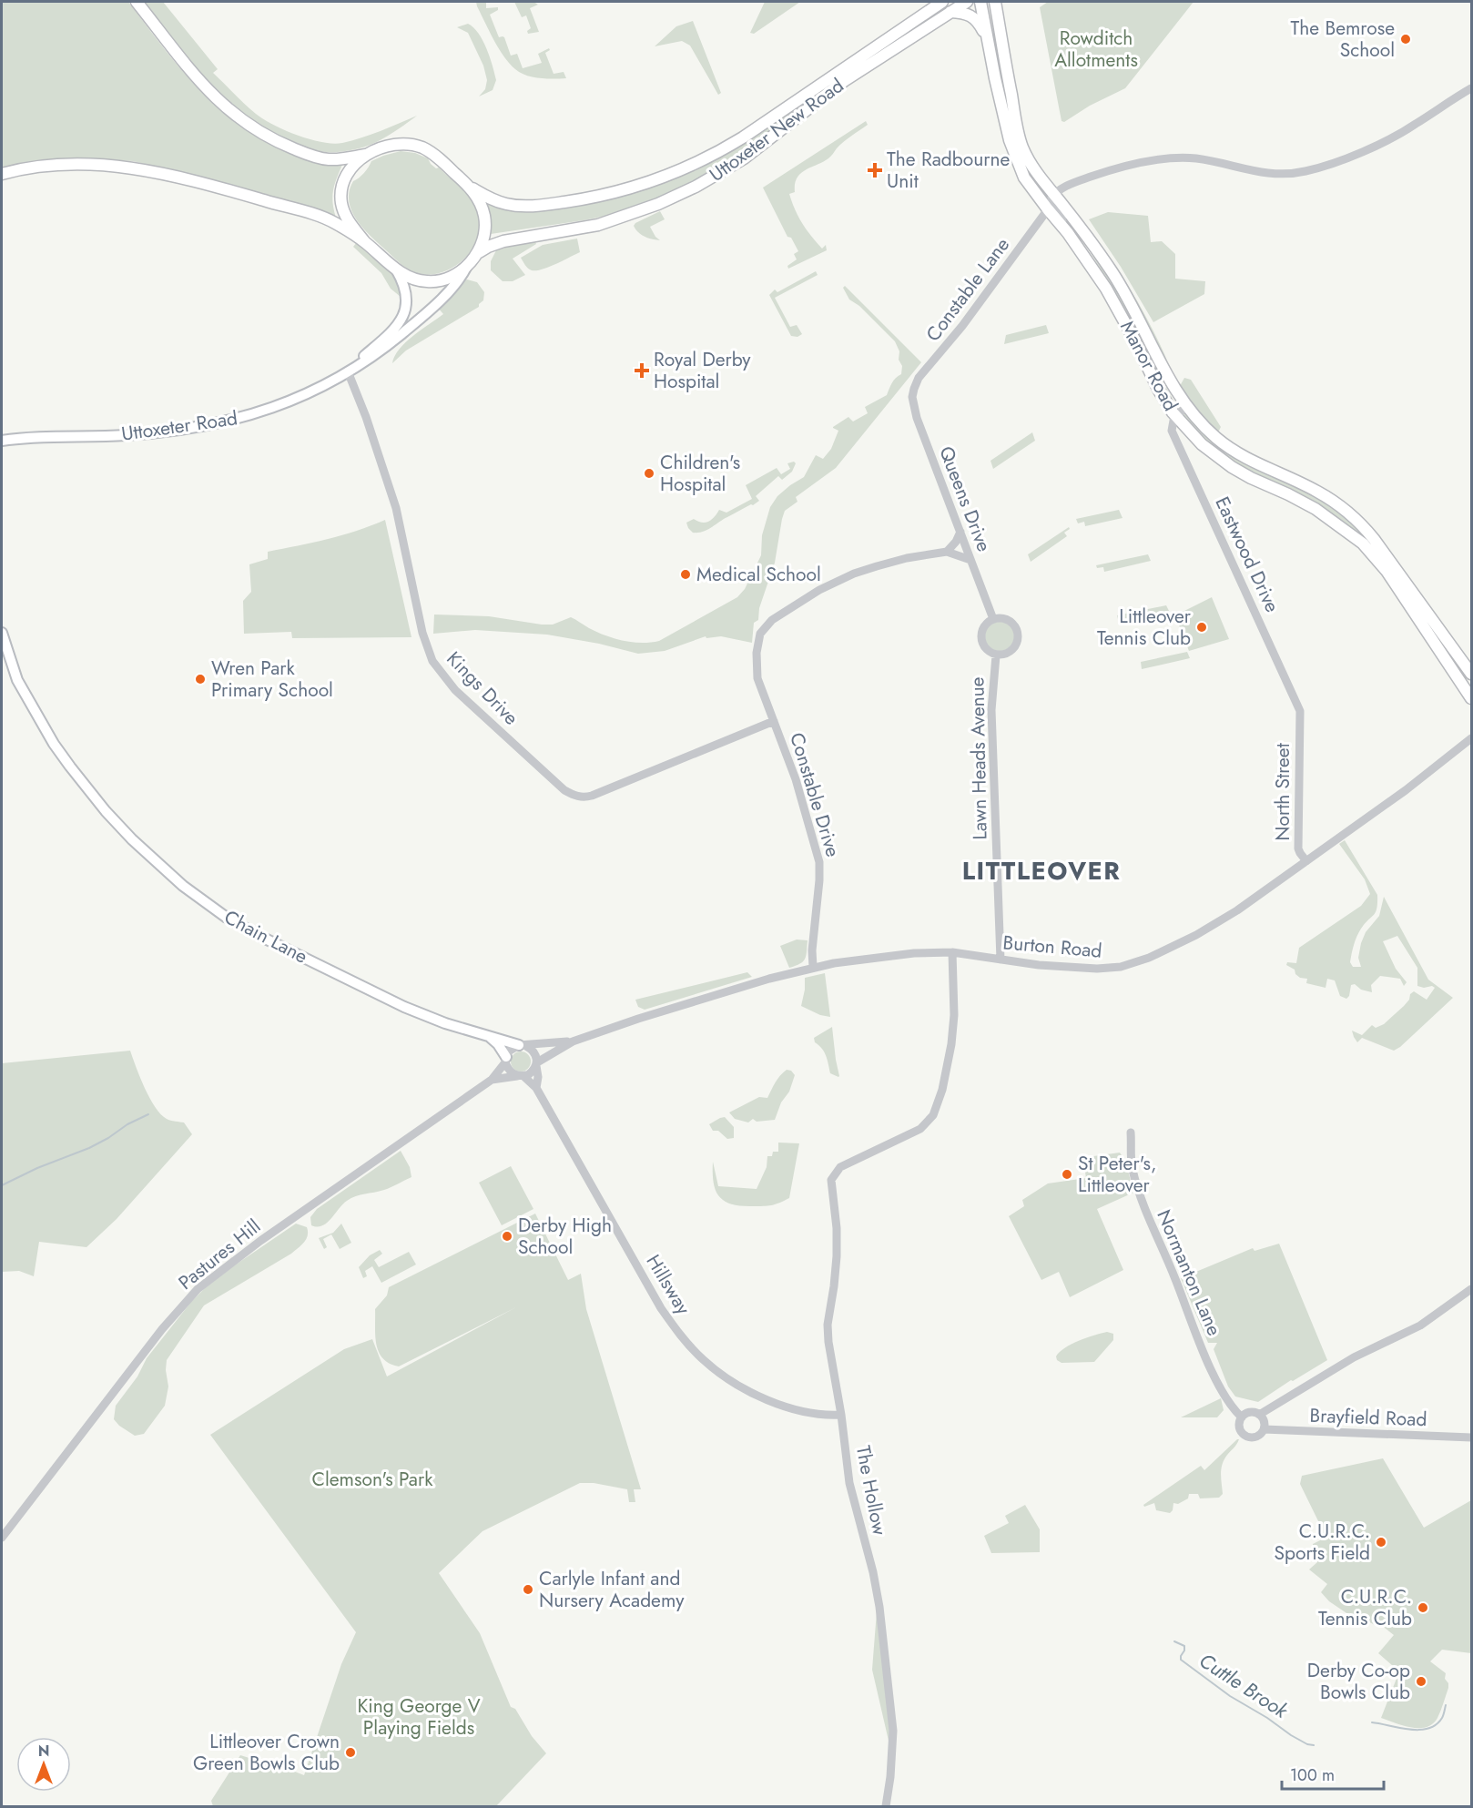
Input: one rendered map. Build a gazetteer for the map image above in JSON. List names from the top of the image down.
{
  "streets": {
    "highway": ["Uttoxeter New Road", "Manor Road"],
    "main road": ["Uttoxeter Road", "Chain Lane"],
    "street": [
      "Constable Lane",
      "Queens Drive",
      "Eastwood Drive",
      "Kings Drive",
      "Lawn Heads Avenue",
      "North Street",
      "Constable Drive",
      "Burton Road",
      "Pastures Hill",
      "Normanton Lane",
      "Hillsway",
      "Brayfield Road",
      "The Hollow"
    ]
  },
  "crossings": [
    ["Constable Lane", "Manor Road"],
    ["Constable Lane", "Queens Drive"],
    ["Manor Road", "Eastwood Drive"],
    ["Uttoxeter Road", "Kings Drive"],
    ["Queens Drive", "Lawn Heads Avenue"],
    ["Eastwood Drive", "North Street"],
    ["Kings Drive", "Constable Drive"],
    ["Lawn Heads Avenue", "Burton Road"],
    ["North Street", "Burton Road"],
    ["Constable Drive", "Burton Road"],
    ["Chain Lane", "Burton Road"],
    ["Chain Lane", "Pastures Hill"],
    ["Chain Lane", "Hillsway"],
    ["Burton Road", "Pastures Hill"],
    ["Burton Road", "Hillsway"],
    ["Burton Road", "The Hollow"],
    ["Pastures Hill", "Hillsway"],
    ["Normanton Lane", "Brayfield Road"],
    ["Hillsway", "The Hollow"]
  ],
  "districts": ["LITTLEOVER"],
  "water": ["Cuttle Brook"],
  "parks": ["Rowditch Allotments", "Clemson's Park", "King George V Playing Fields"],
  "places": {
    "other": [
      "The Bemrose School",
      "Children's Hospital",
      "Medical School",
      "Littleover Tennis Club",
      "Wren Park Primary School",
      "St Peter's, Littleover",
      "Derby High School",
      "C.U.R.C. Sports Field",
      "Carlyle Infant and Nursery Academy",
      "C.U.R.C. Tennis Club",
      "Derby Co-op Bowls Club",
      "Littleover Crown Green Bowls Club"
    ],
    "health": ["The Radbourne Unit", "Royal Derby Hospital"]
  },
  "scale_bar": "100 m",
  "north": "top"
}
